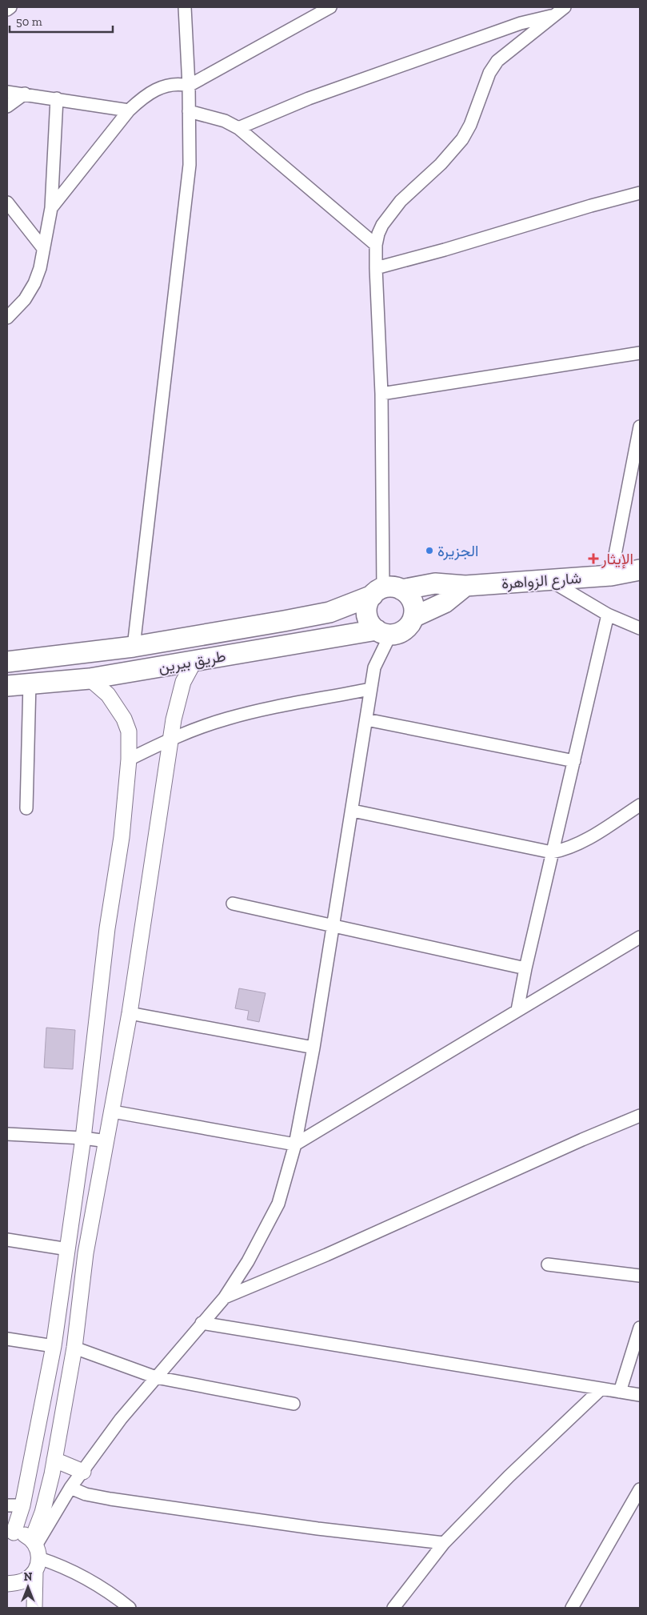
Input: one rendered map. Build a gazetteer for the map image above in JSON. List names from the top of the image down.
{
  "streets": {
    "main road": ["شارع الزواهرة", "طريق بيرين"]
  },
  "crossings": [
    ["شارع الزواهرة", "طريق بيرين"]
  ],
  "places": {
    "other": ["الجزيرة"],
    "health": ["الإيثار"]
  },
  "scale_bar": "50 m",
  "north": "top"
}
